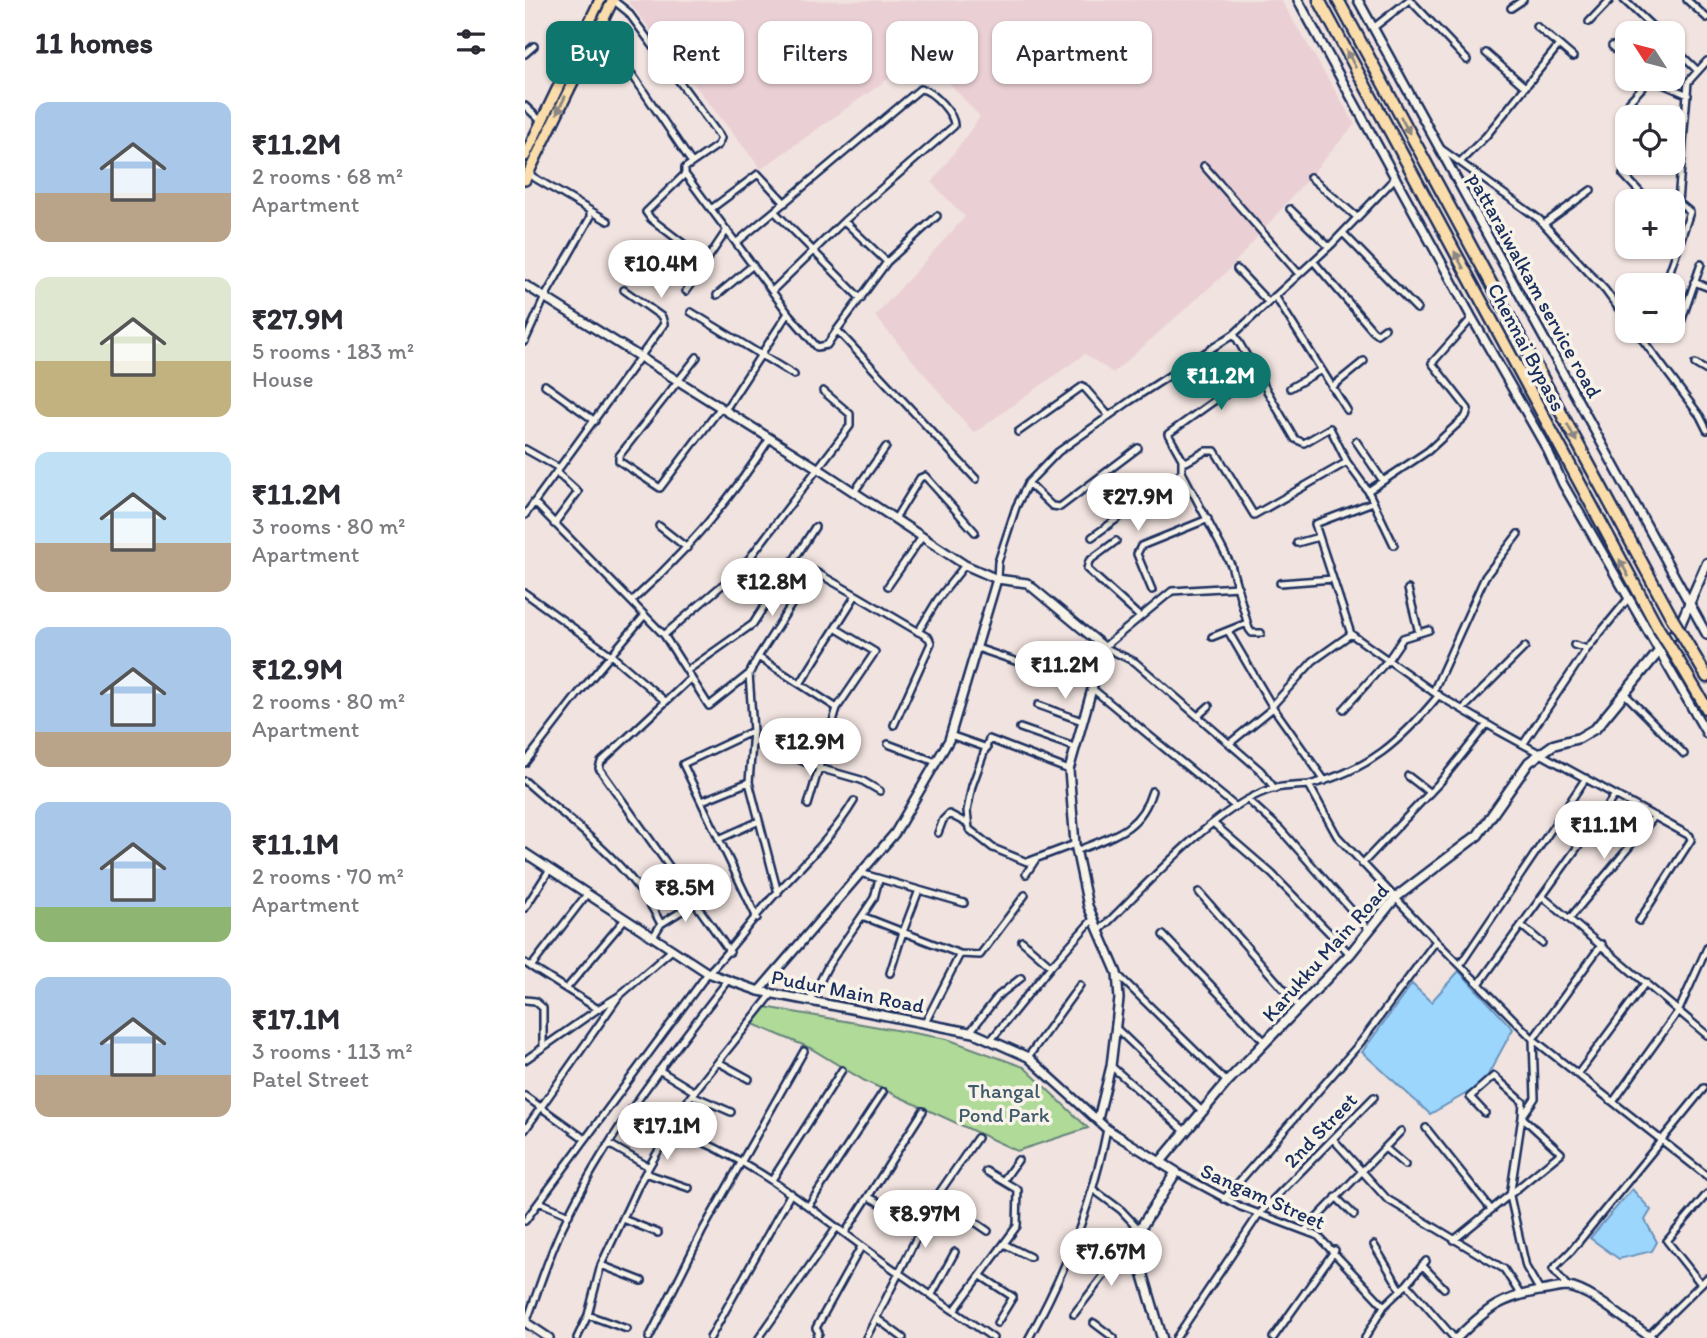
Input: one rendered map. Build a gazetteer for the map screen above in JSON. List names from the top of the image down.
{
  "streets": {
    "highway": ["Chennai Bypass"],
    "main road": ["Karukku Main Road"],
    "street": [
      "pattaraiwalkam service road",
      "Pudur Main Road",
      "2nd Street",
      "Sangam Street"
    ]
  },
  "crossings": [
    ["pattaraiwalkam service road", "Karukku Main Road"],
    ["Karukku Main Road", "Pudur Main Road"],
    ["2nd Street", "Sangam Street"]
  ],
  "parks": ["Thangal Pond Park"],
  "north": "top left",
  "page": {
    "heading": "11 homes",
    "map_buttons": ["+", "−"],
    "chip": [
      "Buy",
      "Rent",
      "Filters",
      "New",
      "Apartment"
    ],
    "list": [
      {
        "name": "₹11.2M",
        "note": "2 rooms · 68 m² · Apartment"
      },
      {
        "name": "₹27.9M",
        "note": "5 rooms · 183 m² · House"
      },
      {
        "name": "₹11.2M",
        "note": "3 rooms · 80 m² · Apartment"
      },
      {
        "name": "₹12.9M",
        "note": "2 rooms · 80 m² · Apartment"
      },
      {
        "name": "₹11.1M",
        "note": "2 rooms · 70 m² · Apartment"
      },
      {
        "name": "₹17.1M",
        "note": "3 rooms · 113 m² · Patel Street"
      }
    ],
    "price": [
      "₹10.4M",
      "₹11.2M",
      "₹27.9M",
      "₹12.8M",
      "₹11.2M",
      "₹12.9M",
      "₹11.1M",
      "₹8.5M",
      "₹17.1M",
      "₹8.97M",
      "₹7.67M"
    ]
  }
}
